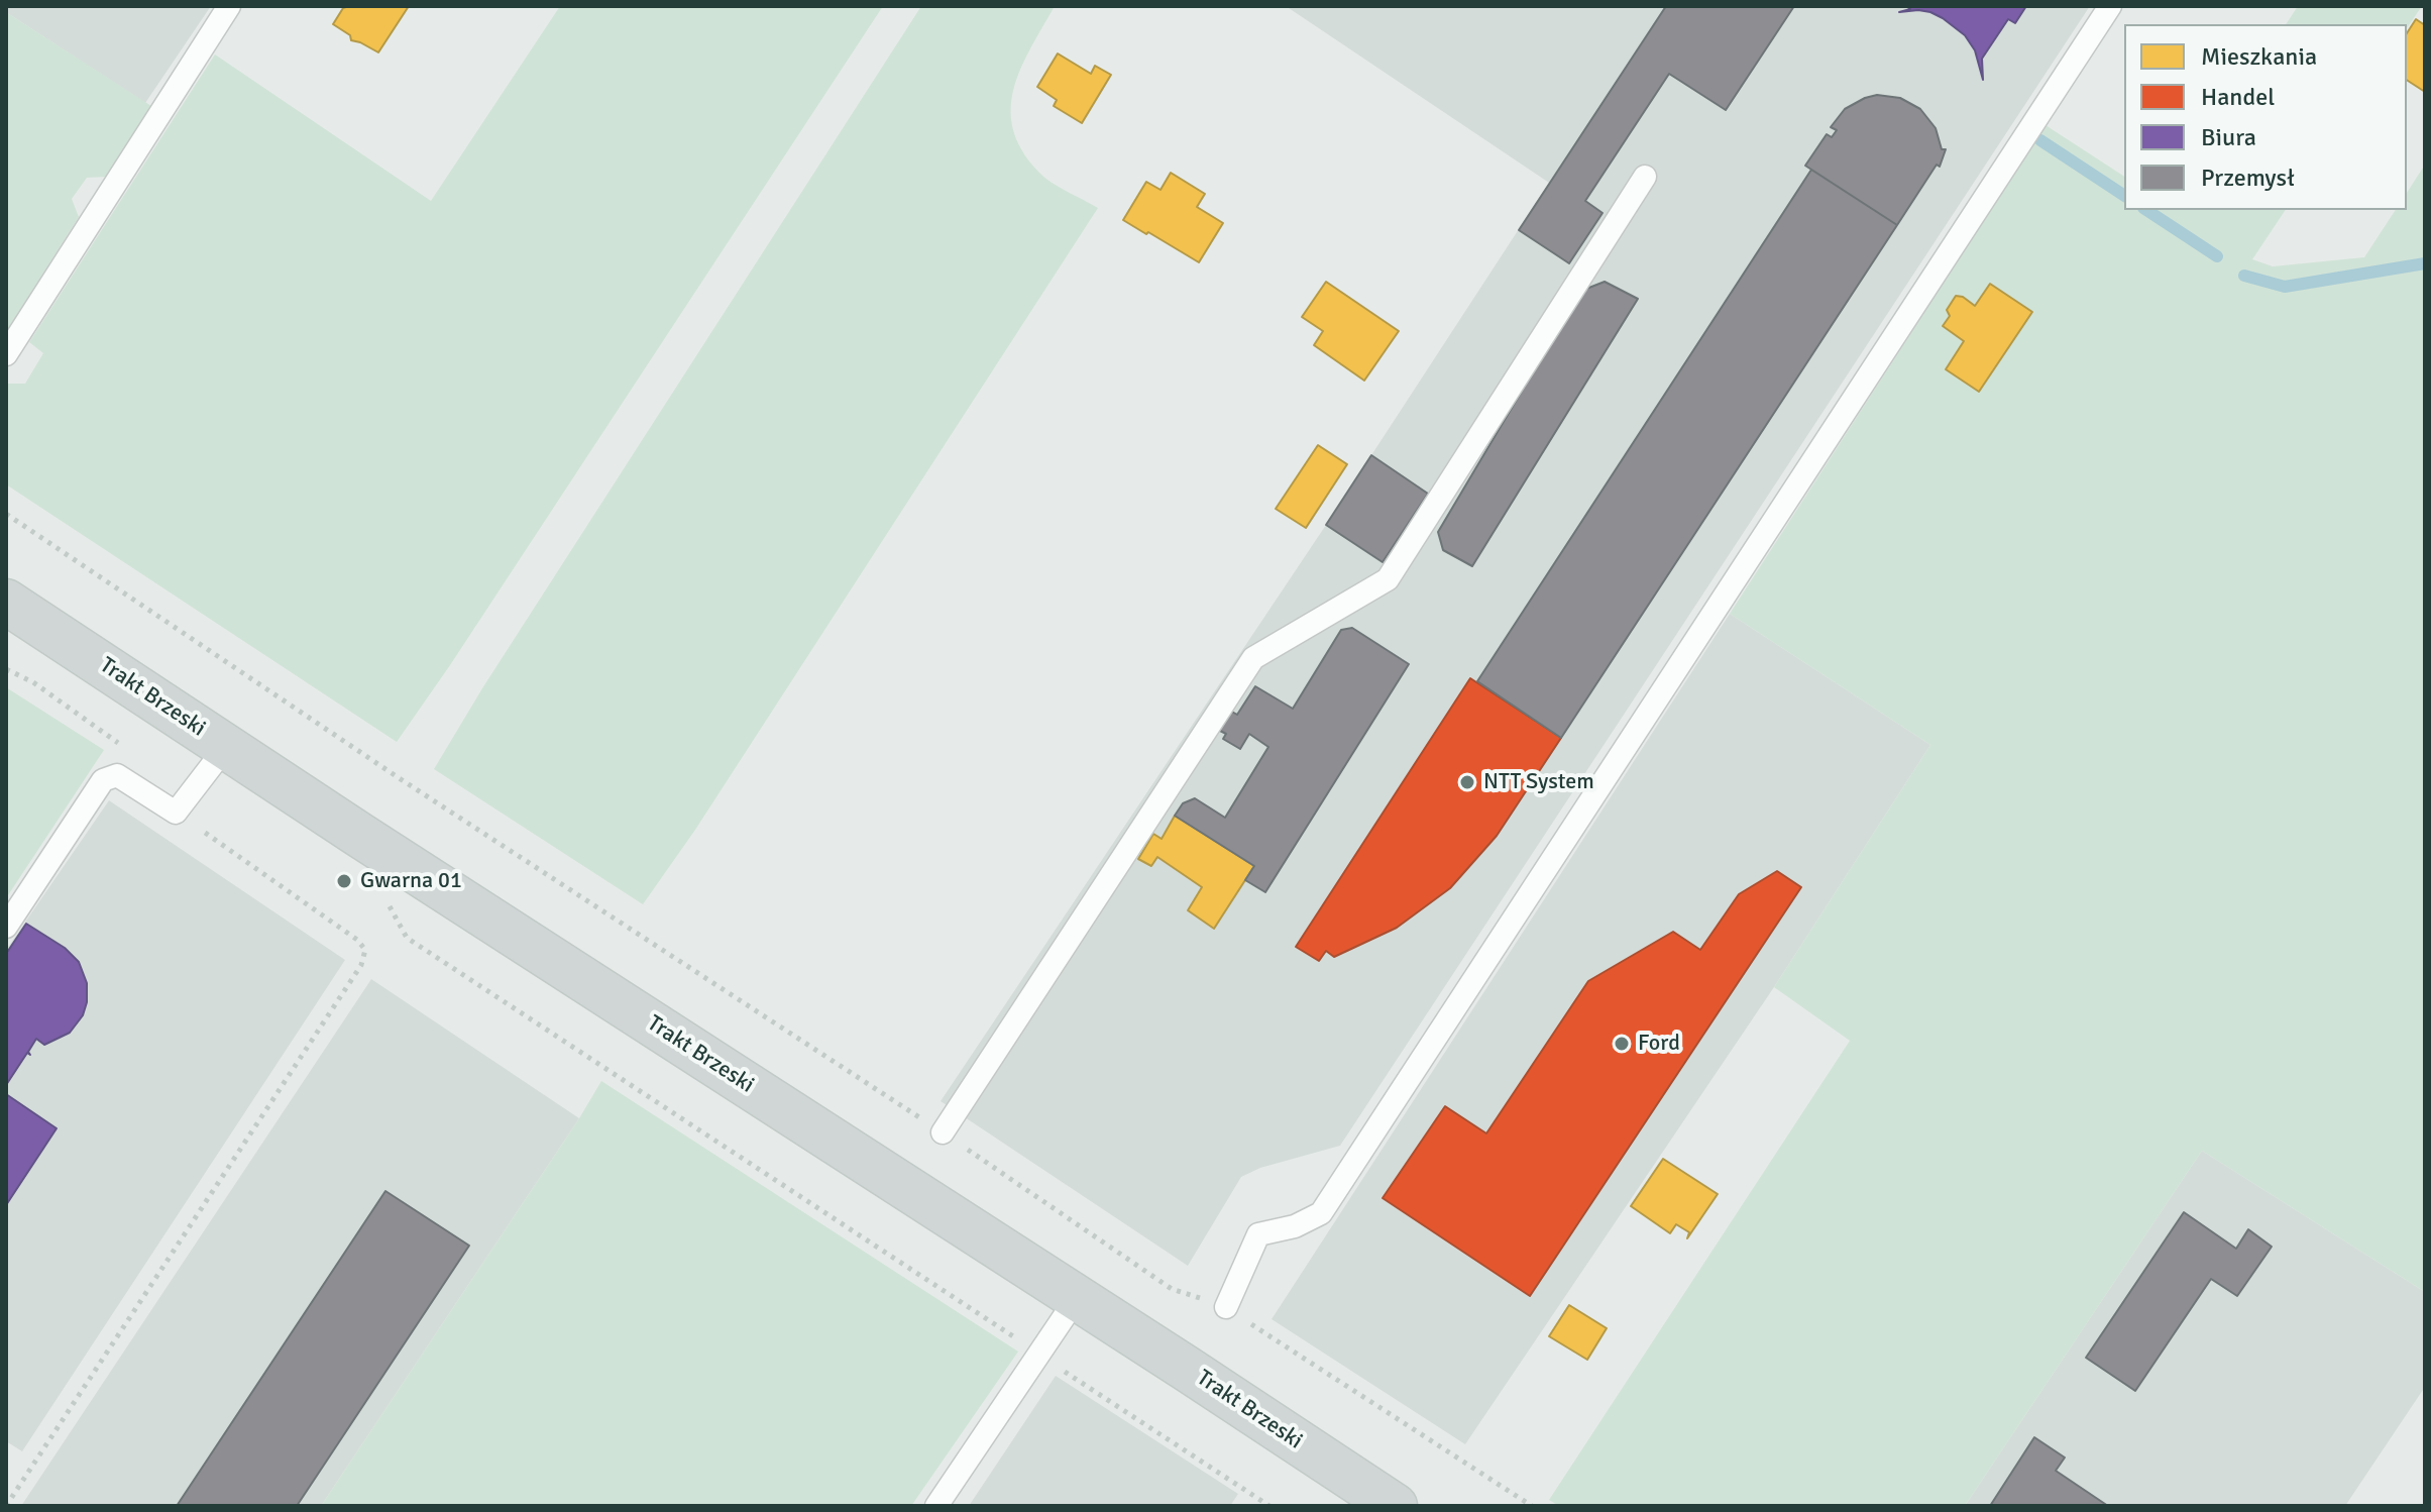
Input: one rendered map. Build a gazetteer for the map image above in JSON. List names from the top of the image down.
{
  "streets": {
    "main road": ["Trakt Brzeski"]
  },
  "places": ["NTT System", "Gwarna 01", "Ford"],
  "legend": [
    "Mieszkania",
    "Handel",
    "Biura",
    "Przemysł"
  ]
}
